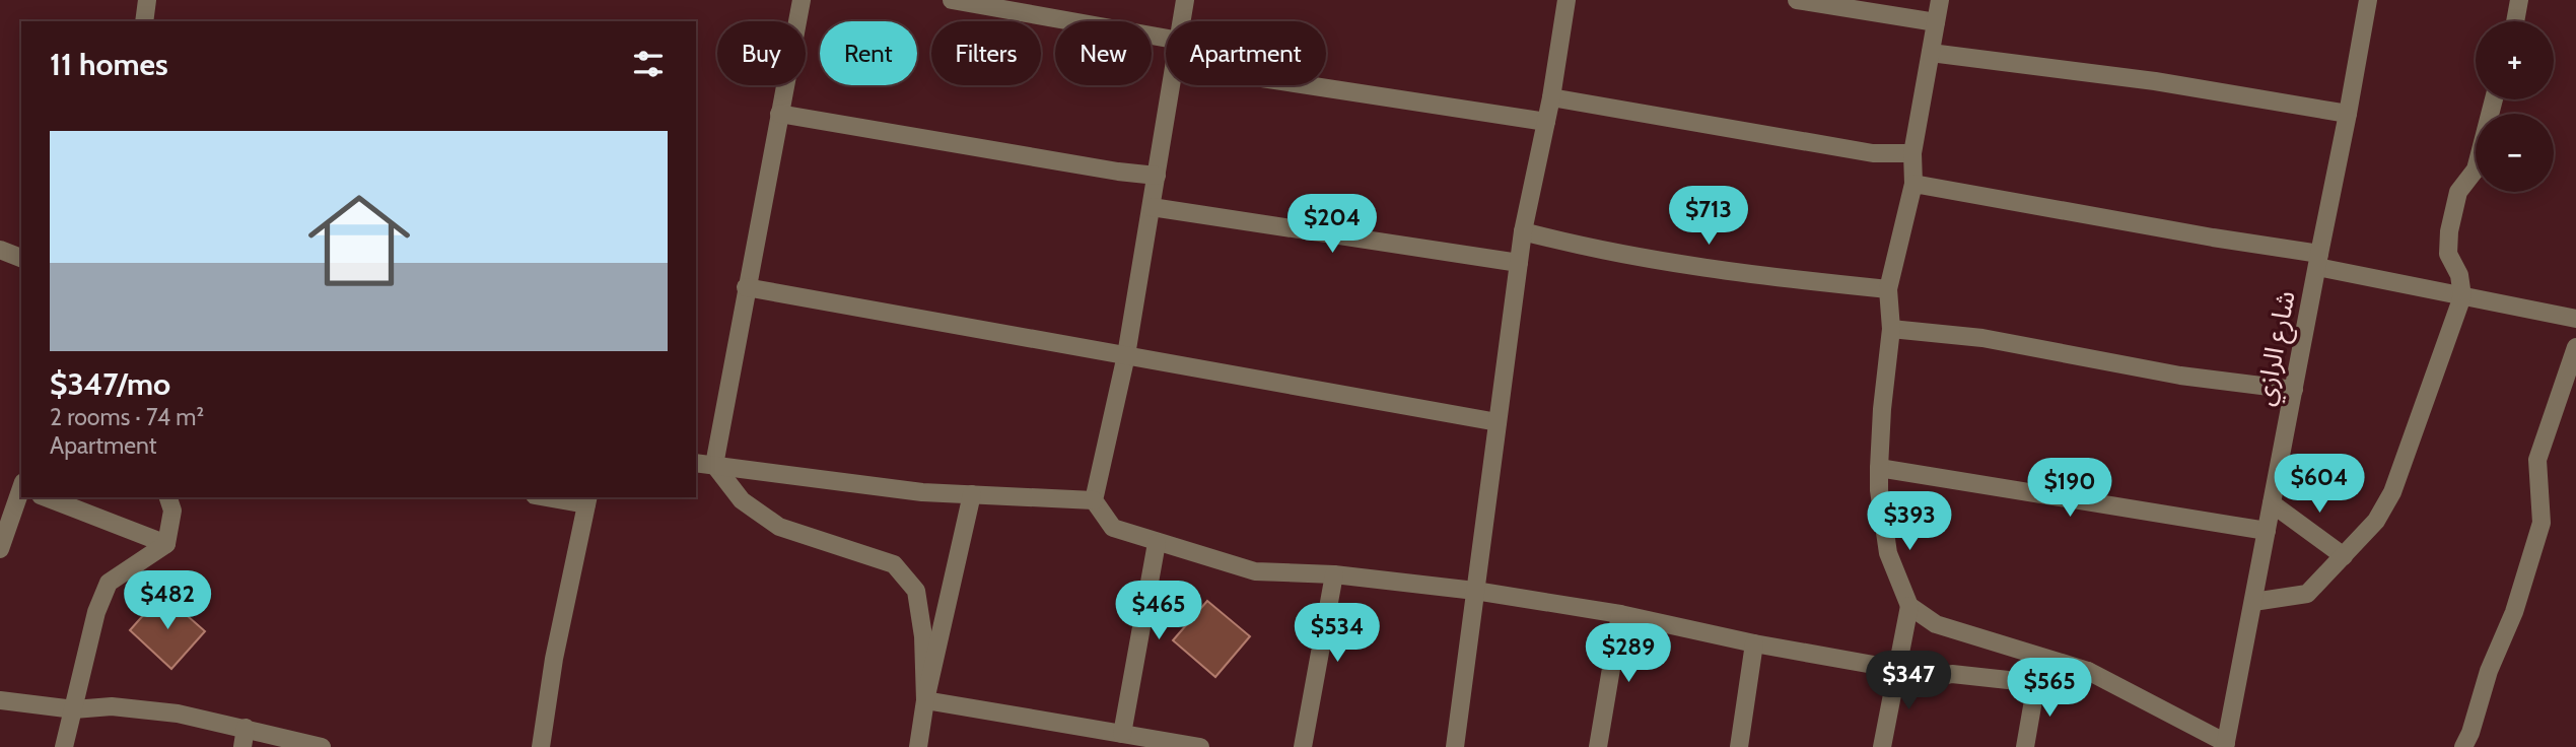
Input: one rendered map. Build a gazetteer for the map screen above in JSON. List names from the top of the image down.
{
  "streets": {
    "street": ["شارع الرازي"]
  },
  "page": {
    "map_buttons": ["+", "−"],
    "chip": [
      "Buy",
      "Rent",
      "Filters",
      "New",
      "Apartment"
    ],
    "heading": "11 homes",
    "list": [
      {
        "name": "$347/mo",
        "note": "2 rooms · 74 m² · Apartment"
      }
    ],
    "price": [
      "$713",
      "$204",
      "$604",
      "$190",
      "$393",
      "$482",
      "$465",
      "$534",
      "$289",
      "$347",
      "$565"
    ]
  }
}
